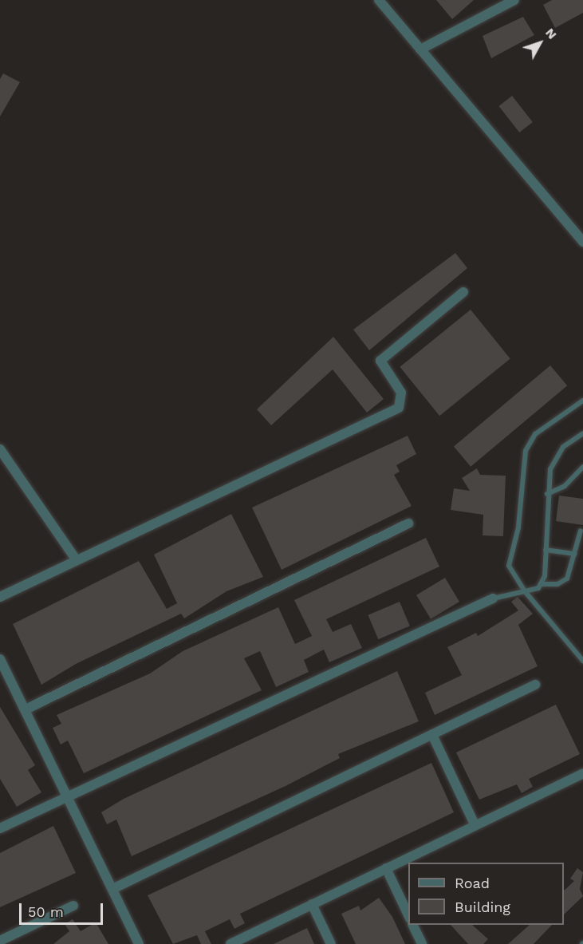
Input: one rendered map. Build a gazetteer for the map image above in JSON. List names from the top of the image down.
{
  "legend": ["Road", "Building"],
  "scale_bar": "50 m",
  "north": "top right"
}
